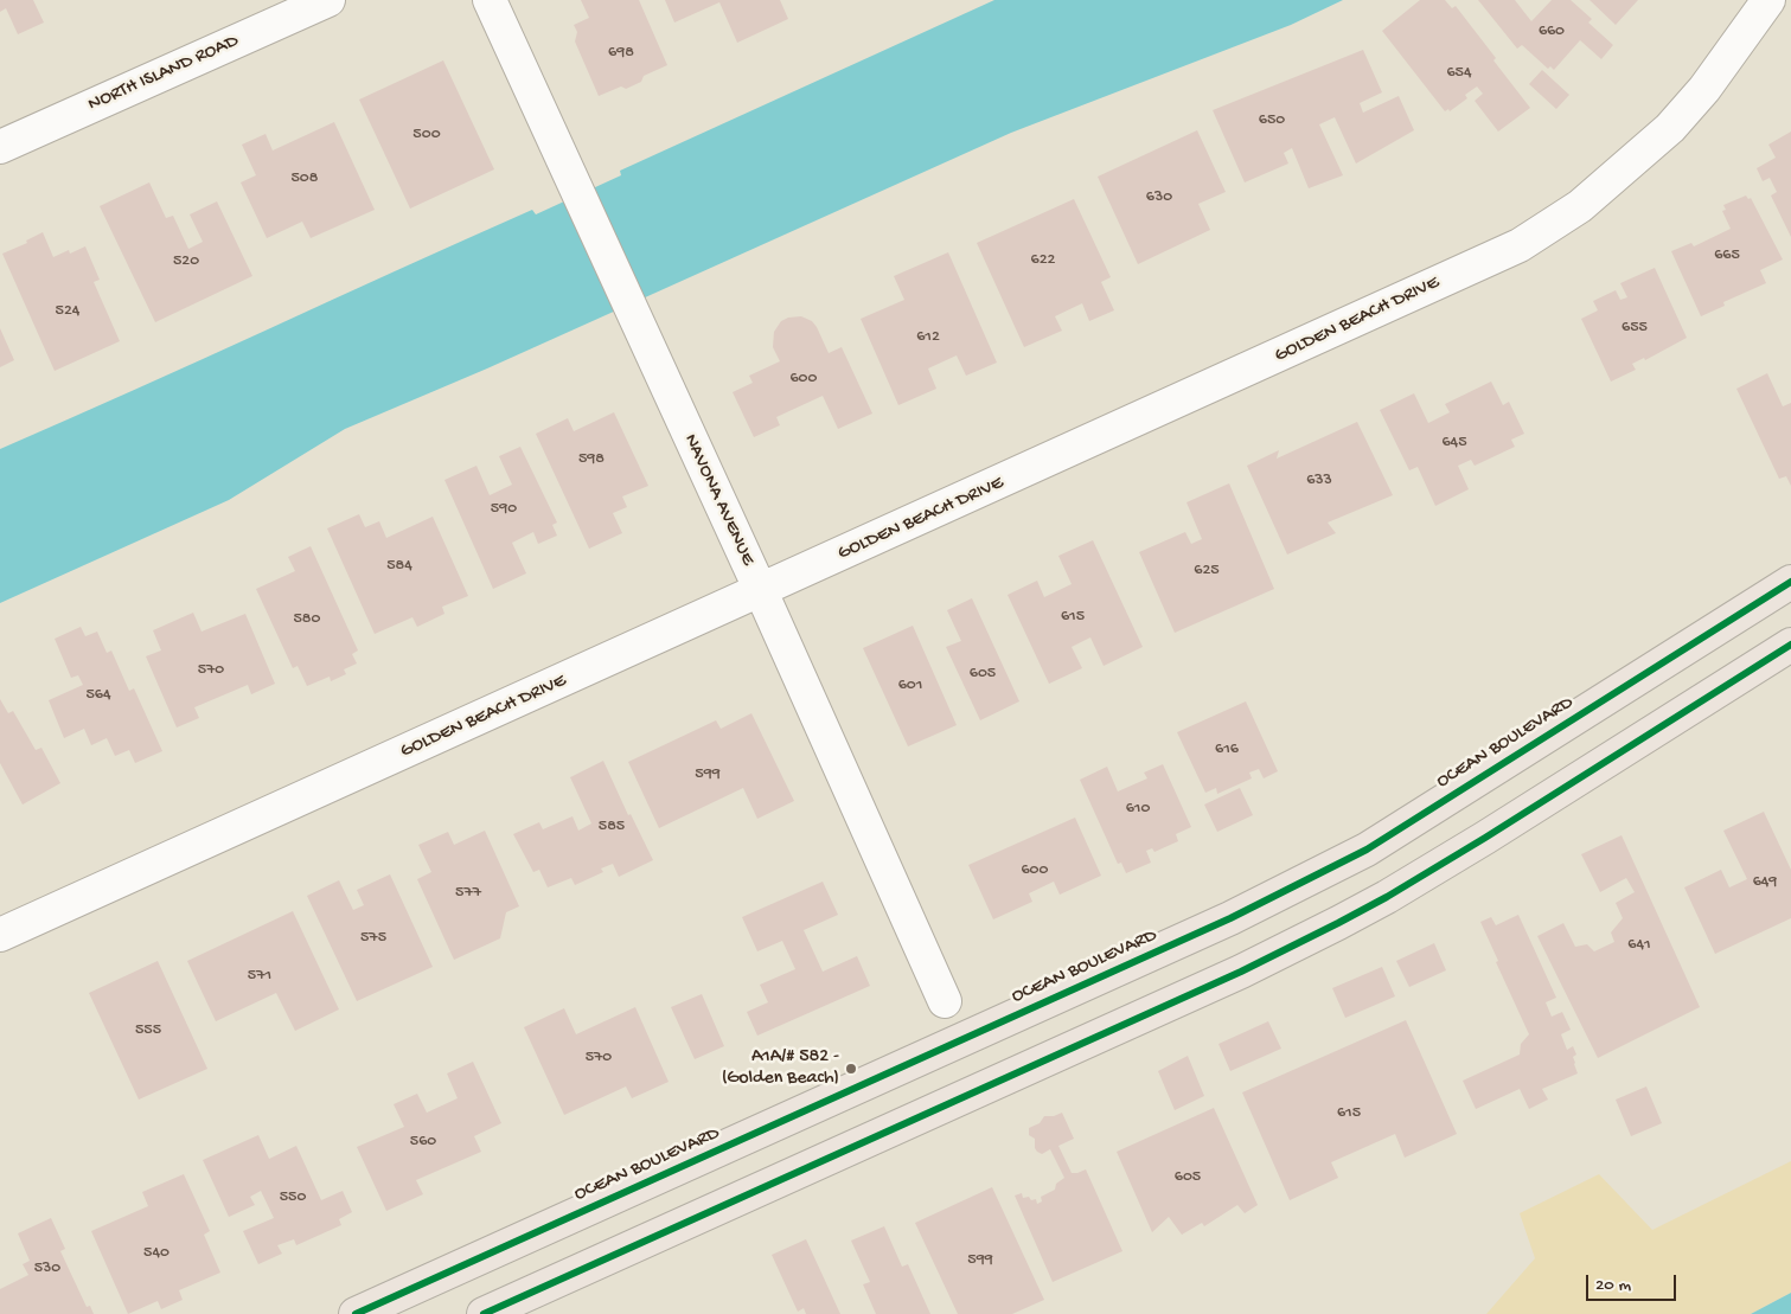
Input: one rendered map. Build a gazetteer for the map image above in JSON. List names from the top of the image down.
{
  "streets": {
    "main road": ["OCEAN BOULEVARD"],
    "street": ["NORTH ISLAND ROAD", "GOLDEN BEACH DRIVE", "NAVONA AVENUE"]
  },
  "crossings": [
    ["GOLDEN BEACH DRIVE", "NAVONA AVENUE"]
  ],
  "places": ["A1A/# 582 - (Golden Beach)"],
  "house_numbers": [
    "660",
    "698",
    "654",
    "650",
    "500",
    "508",
    "630",
    "665",
    "622",
    "520",
    "524",
    "655",
    "612",
    "600",
    "645",
    "598",
    "633",
    "590",
    "584",
    "625",
    "615",
    "580",
    "570",
    "605",
    "601",
    "564",
    "616",
    "599",
    "610",
    "585",
    "600",
    "649",
    "577",
    "575",
    "641",
    "571",
    "555",
    "570",
    "615",
    "560",
    "605",
    "550",
    "540",
    "599",
    "530"
  ],
  "scale_bar": "20 m"
}
